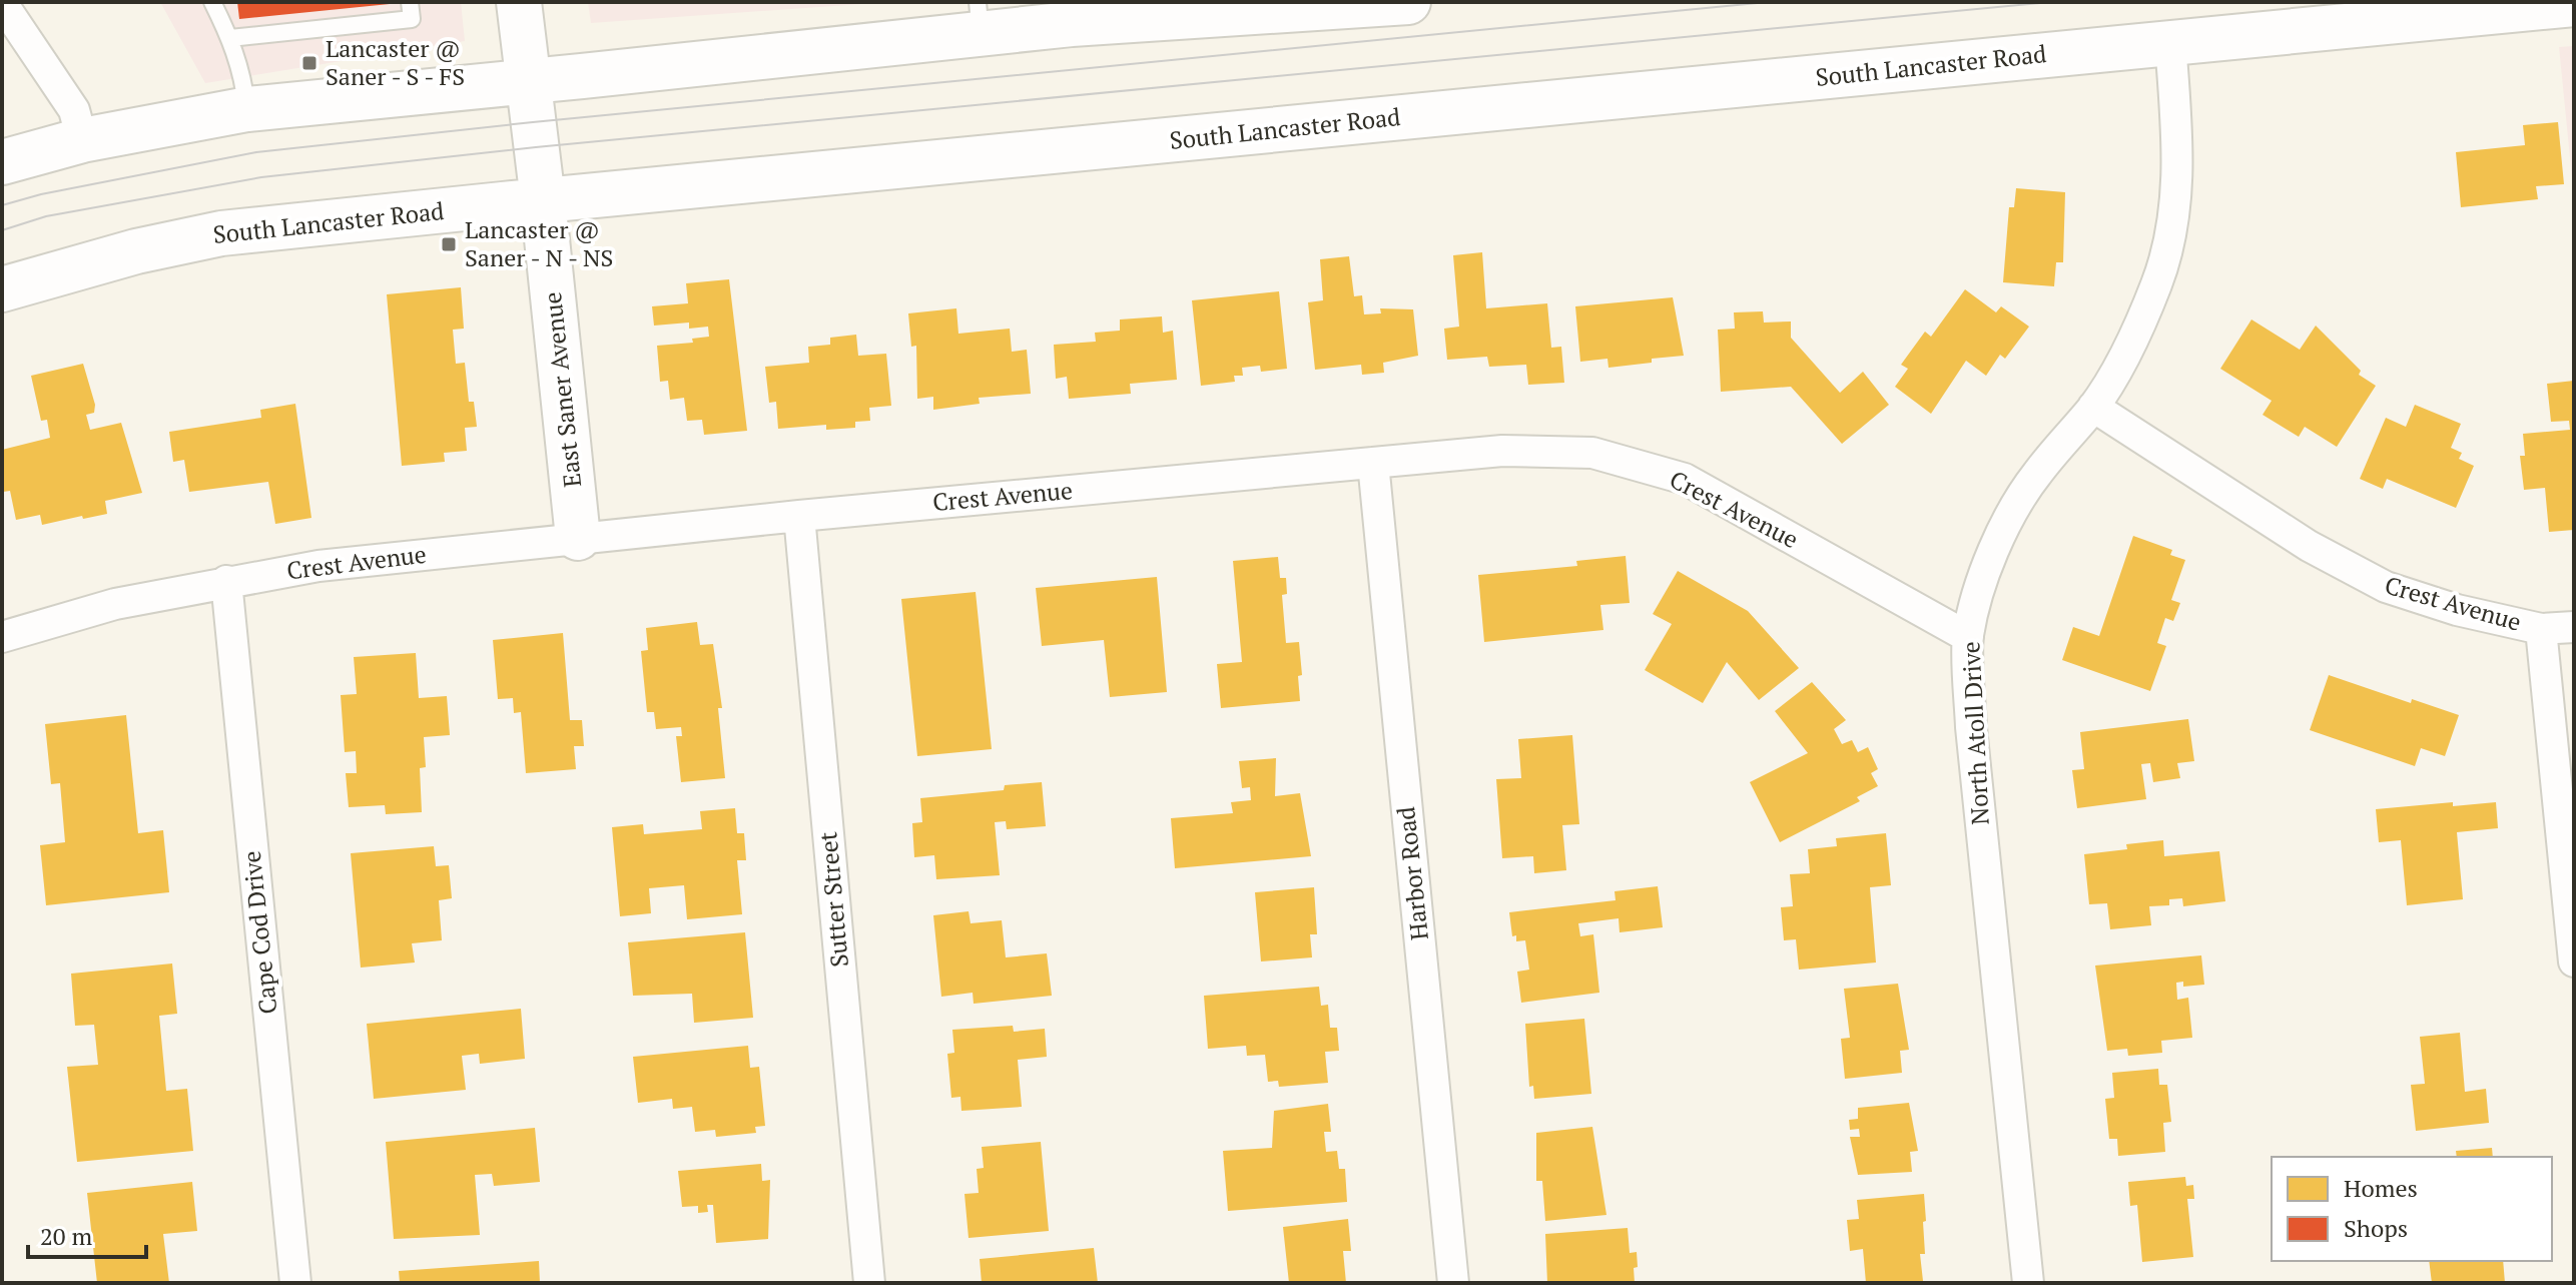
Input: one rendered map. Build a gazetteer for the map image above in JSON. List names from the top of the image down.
{
  "streets": {
    "main road": ["South Lancaster Road", "East Saner Avenue"],
    "street": [
      "Crest Avenue",
      "North Atoll Drive",
      "Harbor Road",
      "Sutter Street",
      "Cape Cod Drive"
    ]
  },
  "crossings": [
    ["South Lancaster Road", "East Saner Avenue"],
    ["South Lancaster Road", "North Atoll Drive"],
    ["East Saner Avenue", "Crest Avenue"],
    ["Crest Avenue", "North Atoll Drive"],
    ["Crest Avenue", "Harbor Road"],
    ["Crest Avenue", "Sutter Street"],
    ["Crest Avenue", "Cape Cod Drive"]
  ],
  "places": {
    "transit": ["Lancaster @ Saner - S - FS", "Lancaster @ Saner - N - NS"]
  },
  "legend": ["Homes", "Shops"],
  "scale_bar": "20 m"
}
